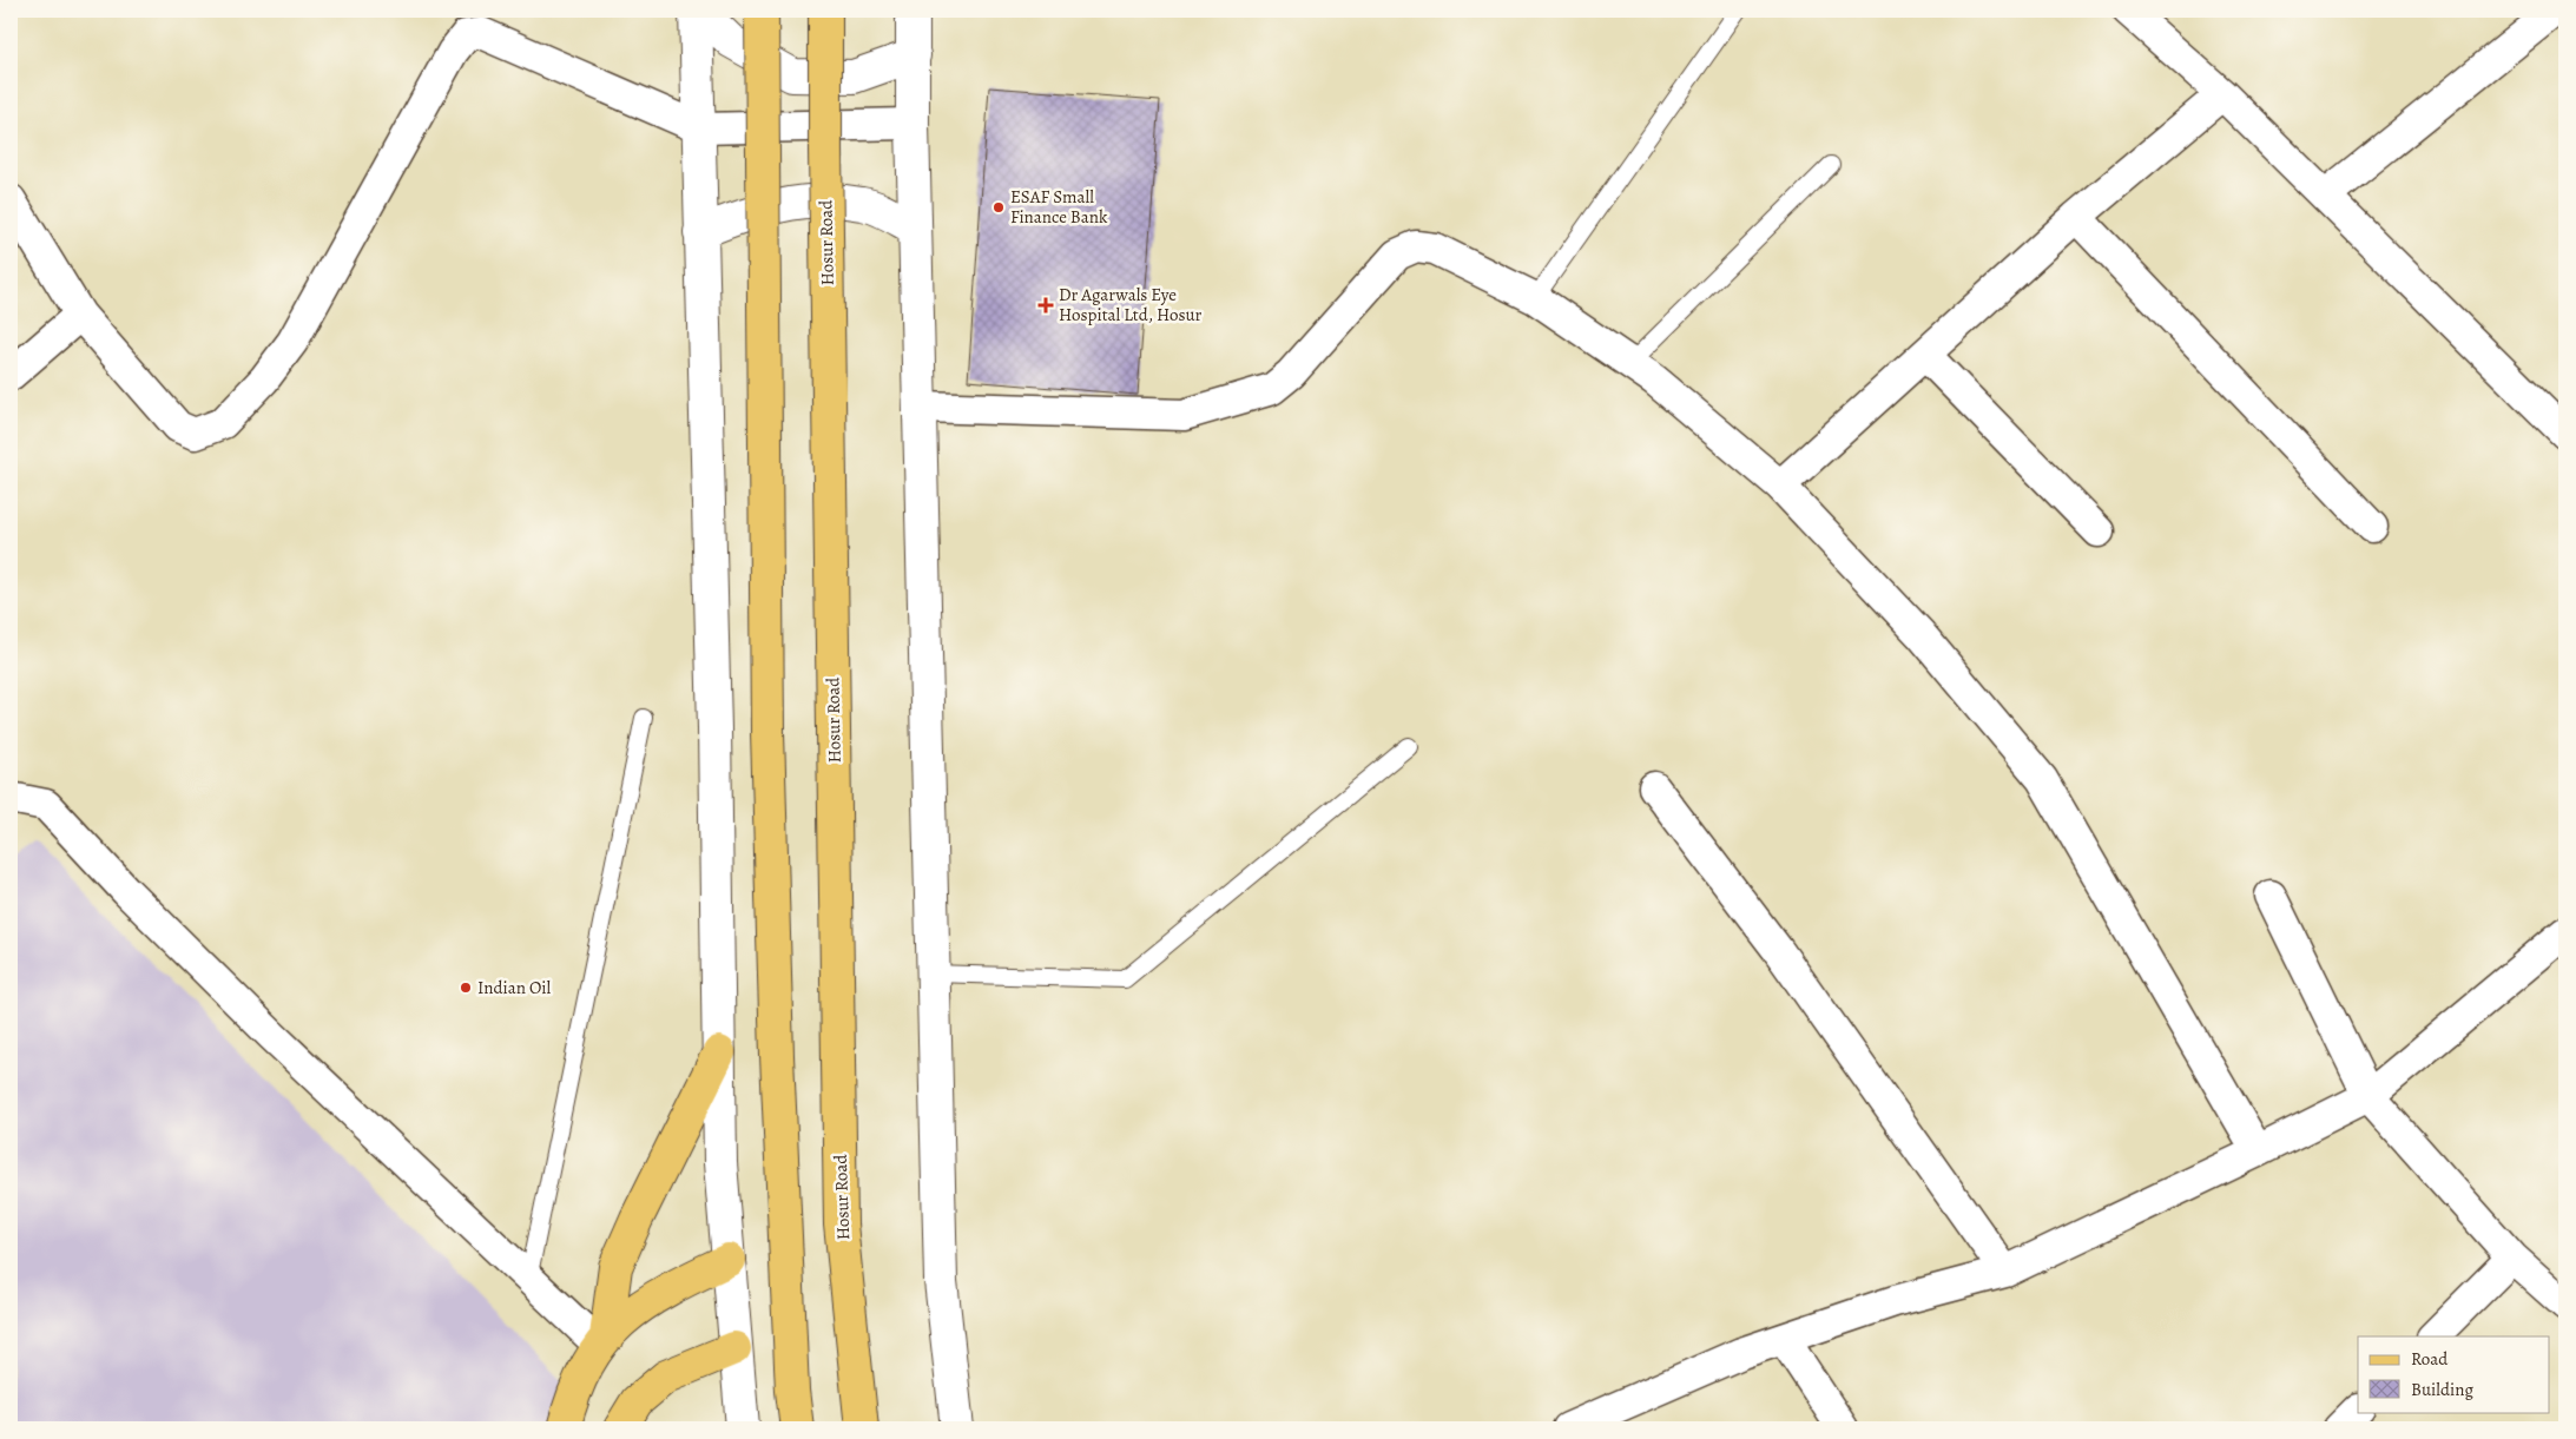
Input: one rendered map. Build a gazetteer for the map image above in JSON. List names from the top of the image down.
{
  "streets": {
    "main road": ["Hosur Road"]
  },
  "places": {
    "other": ["ESAF Small Finance Bank", "Indian Oil"],
    "health": ["Dr Agarwals Eye Hospital Ltd, Hosur"]
  },
  "legend": ["Road", "Building"]
}
